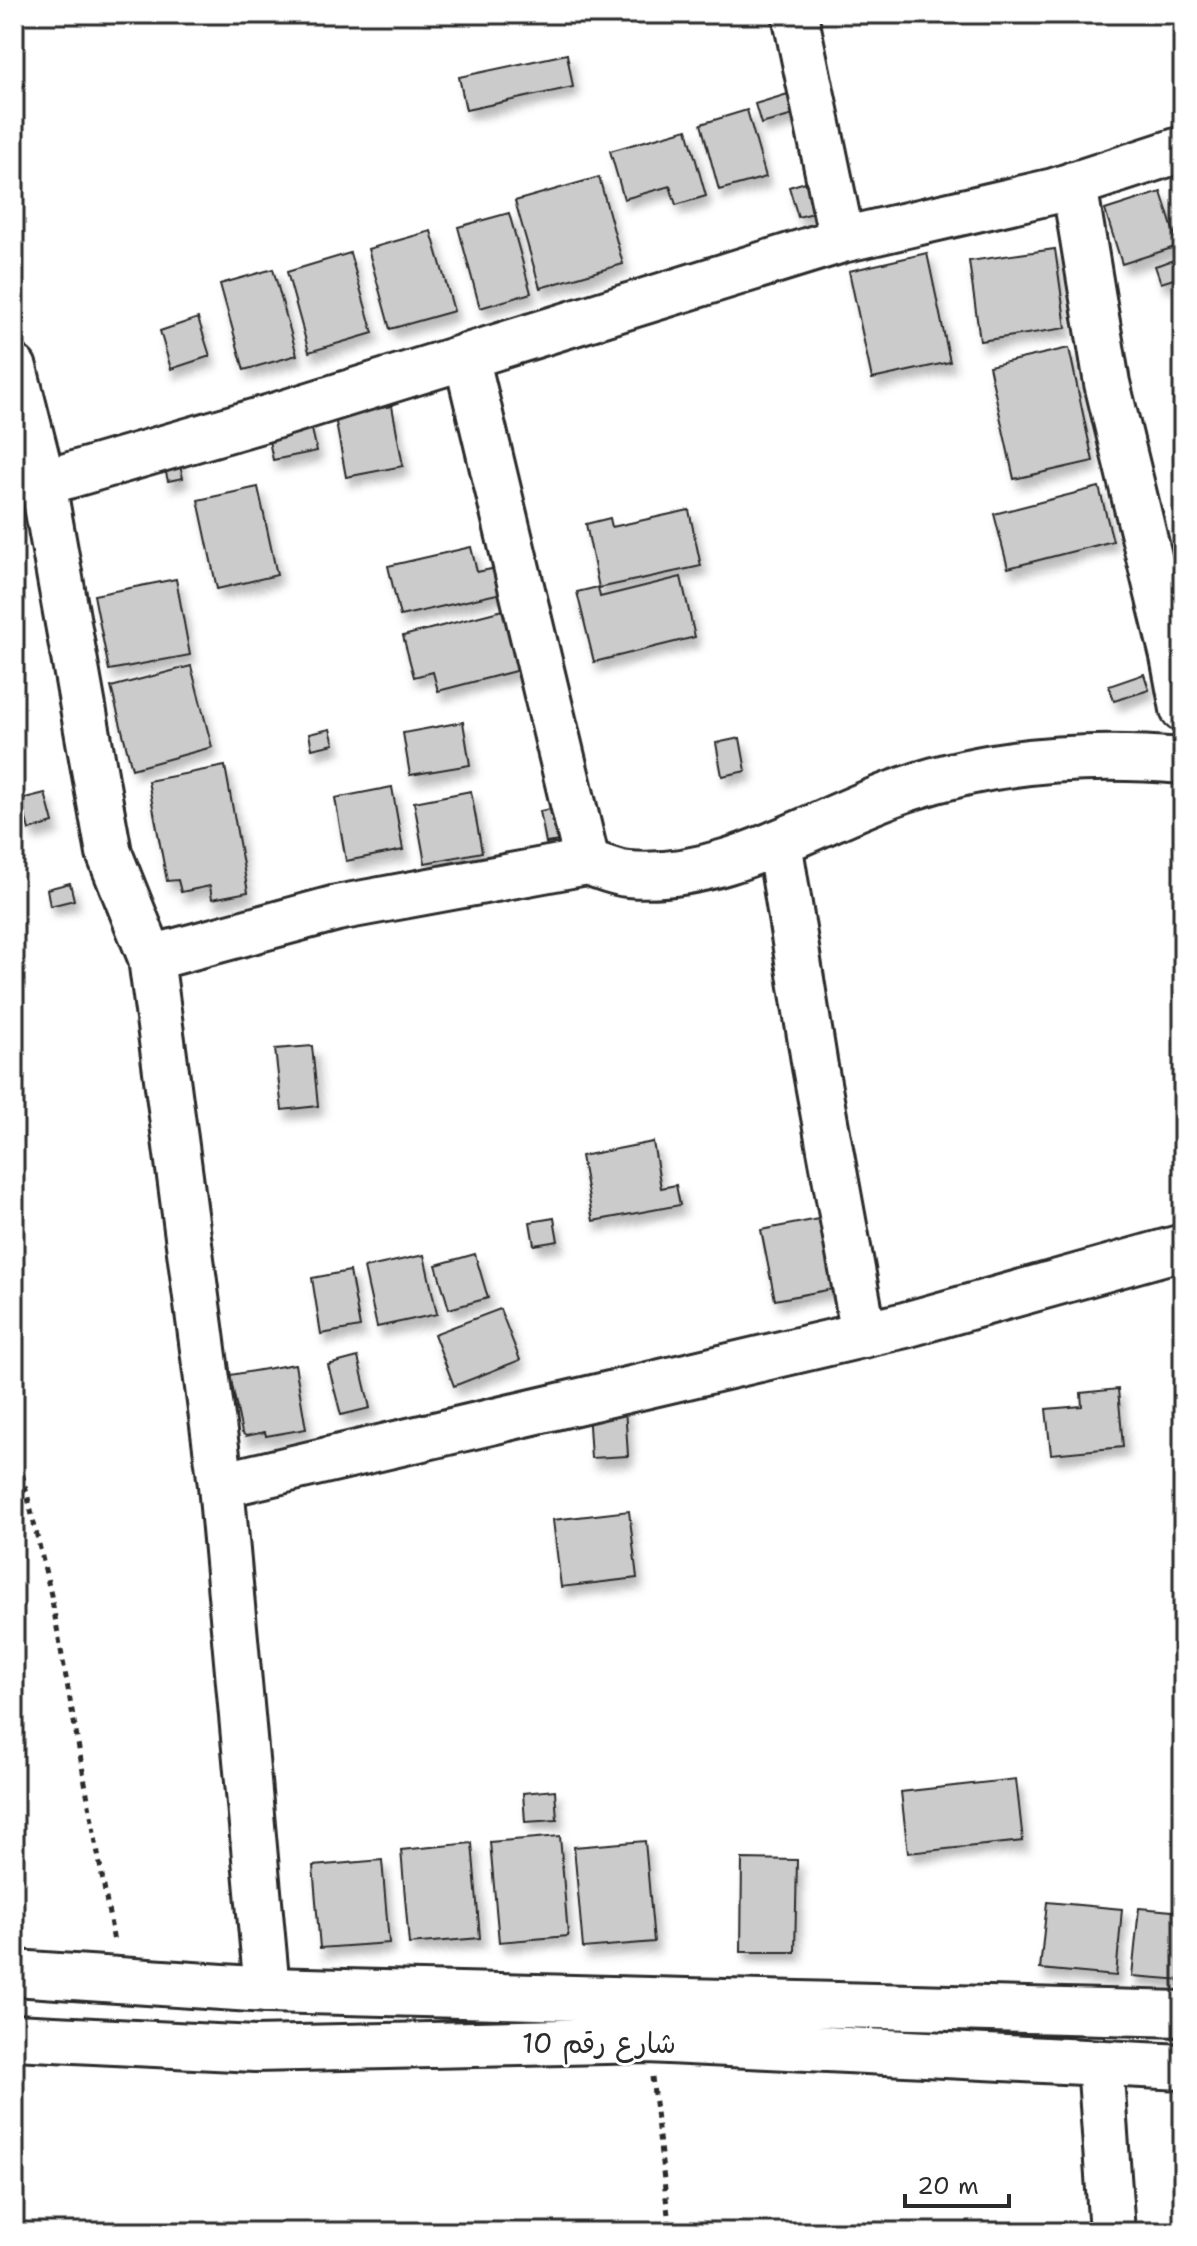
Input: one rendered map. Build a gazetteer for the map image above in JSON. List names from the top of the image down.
{
  "streets": {
    "street": ["شارع رقم 10"]
  },
  "scale_bar": "20 m"
}
